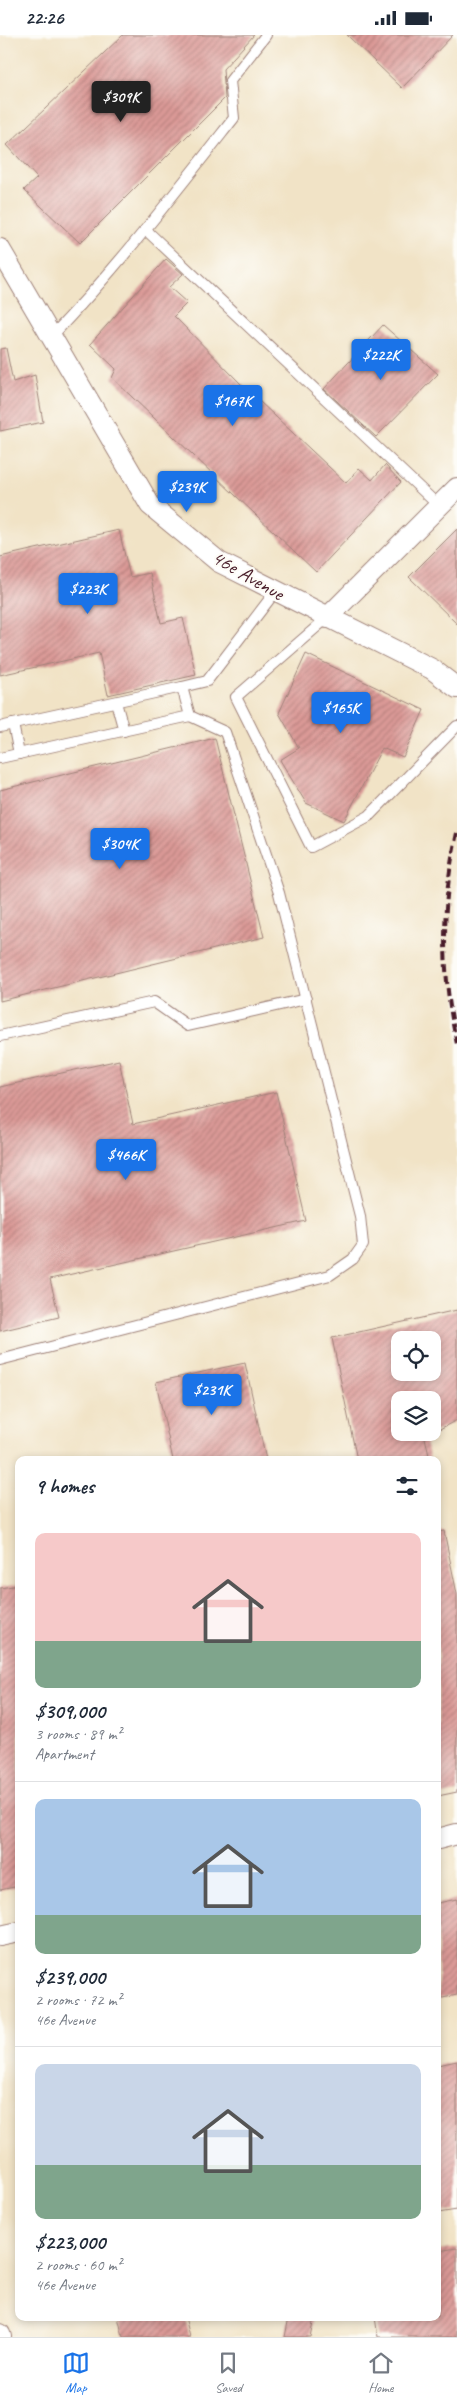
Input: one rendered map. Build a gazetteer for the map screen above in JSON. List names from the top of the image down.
{
  "streets": {
    "street": ["46e Avenue"]
  },
  "page": {
    "status": "22:26",
    "price": [
      "$309K",
      "$222K",
      "$167K",
      "$239K",
      "$223K",
      "$165K",
      "$304K",
      "$466K",
      "$231K"
    ],
    "heading": "9 homes",
    "list": [
      {
        "name": "$309,000",
        "note": "3 rooms · 89 m² · Apartment"
      },
      {
        "name": "$239,000",
        "note": "2 rooms · 72 m² · 46e Avenue"
      },
      {
        "name": "$223,000",
        "note": "2 rooms · 60 m² · 46e Avenue"
      }
    ],
    "tabs": ["Map", "Saved", "Home"]
  }
}
